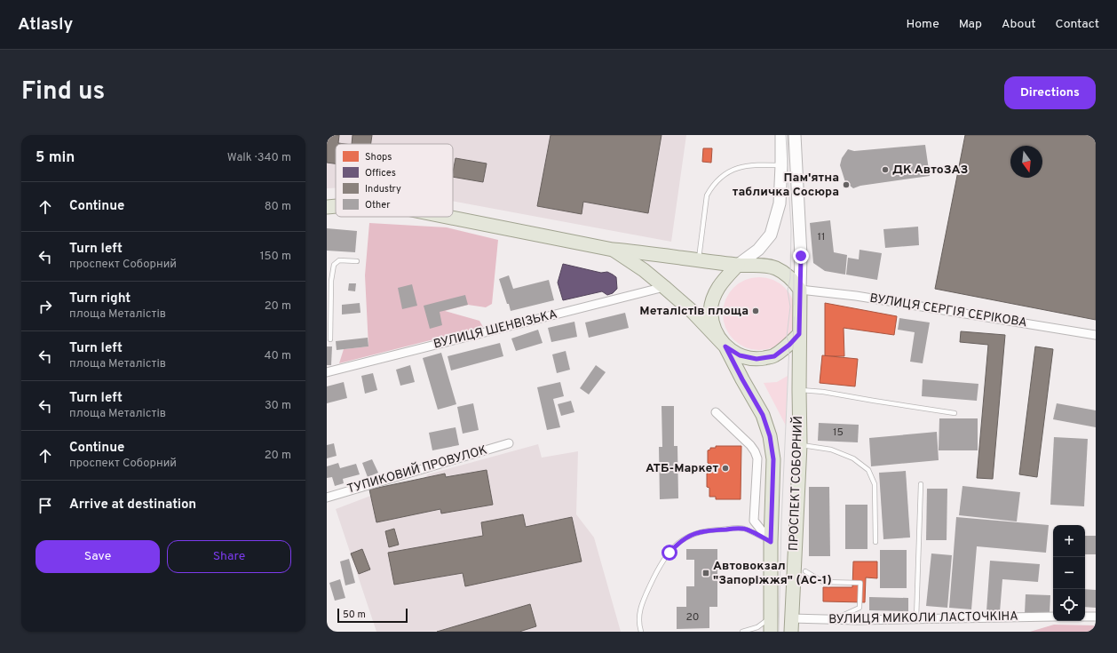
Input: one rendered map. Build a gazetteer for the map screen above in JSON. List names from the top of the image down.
{
  "streets": {
    "main road": ["ПРОСПЕКТ СОБОРНИЙ"],
    "street": [
      "ВУЛИЦЯ СЕРГІЯ СЕРІКОВА",
      "ВУЛИЦЯ ШЕНВІЗЬКА",
      "ТУПИКОВИЙ ПРОВУЛОК",
      "ВУЛИЦЯ МИКОЛИ ЛАСТОЧКІНА"
    ]
  },
  "crossings": [
    ["ВУЛИЦЯ СЕРГІЯ СЕРІКОВА", "ПРОСПЕКТ СОБОРНИЙ"],
    ["ПРОСПЕКТ СОБОРНИЙ", "ВУЛИЦЯ МИКОЛИ ЛАСТОЧКІНА"]
  ],
  "places": {
    "other": [
      "ДК АвтоЗАЗ",
      "Пам'ятна табличка Сосюра",
      "Металістів площа",
      "АТБ-Маркет"
    ],
    "transit": ["Автовокзал \"Запоріжжя\" (АС-1)"]
  },
  "house_numbers": ["11", "15", "20"],
  "legend": [
    "Shops",
    "Offices",
    "Industry",
    "Other"
  ],
  "scale_bar": "50 m",
  "north": "bottom",
  "page": {
    "header": "Atlasly",
    "nav": [
      "Home",
      "Map",
      "About",
      "Contact"
    ],
    "title": "Find us",
    "buttons": [
      "Directions",
      ["Save", "Share"]
    ],
    "heading": ["5 min", "Walk · 340 m"],
    "list": [
      ["Continue", "80 m"],
      ["Turn left", "проспект Соборний", "150 m"],
      ["Turn right", "площа Металістів", "20 m"],
      ["Turn left", "площа Металістів", "40 m"],
      ["Turn left", "площа Металістів", "30 m"],
      ["Continue", "проспект Соборний", "20 m"],
      "Arrive at destination"
    ],
    "map_buttons": ["+", "−"],
    "scale": "50 m"
  }
}
